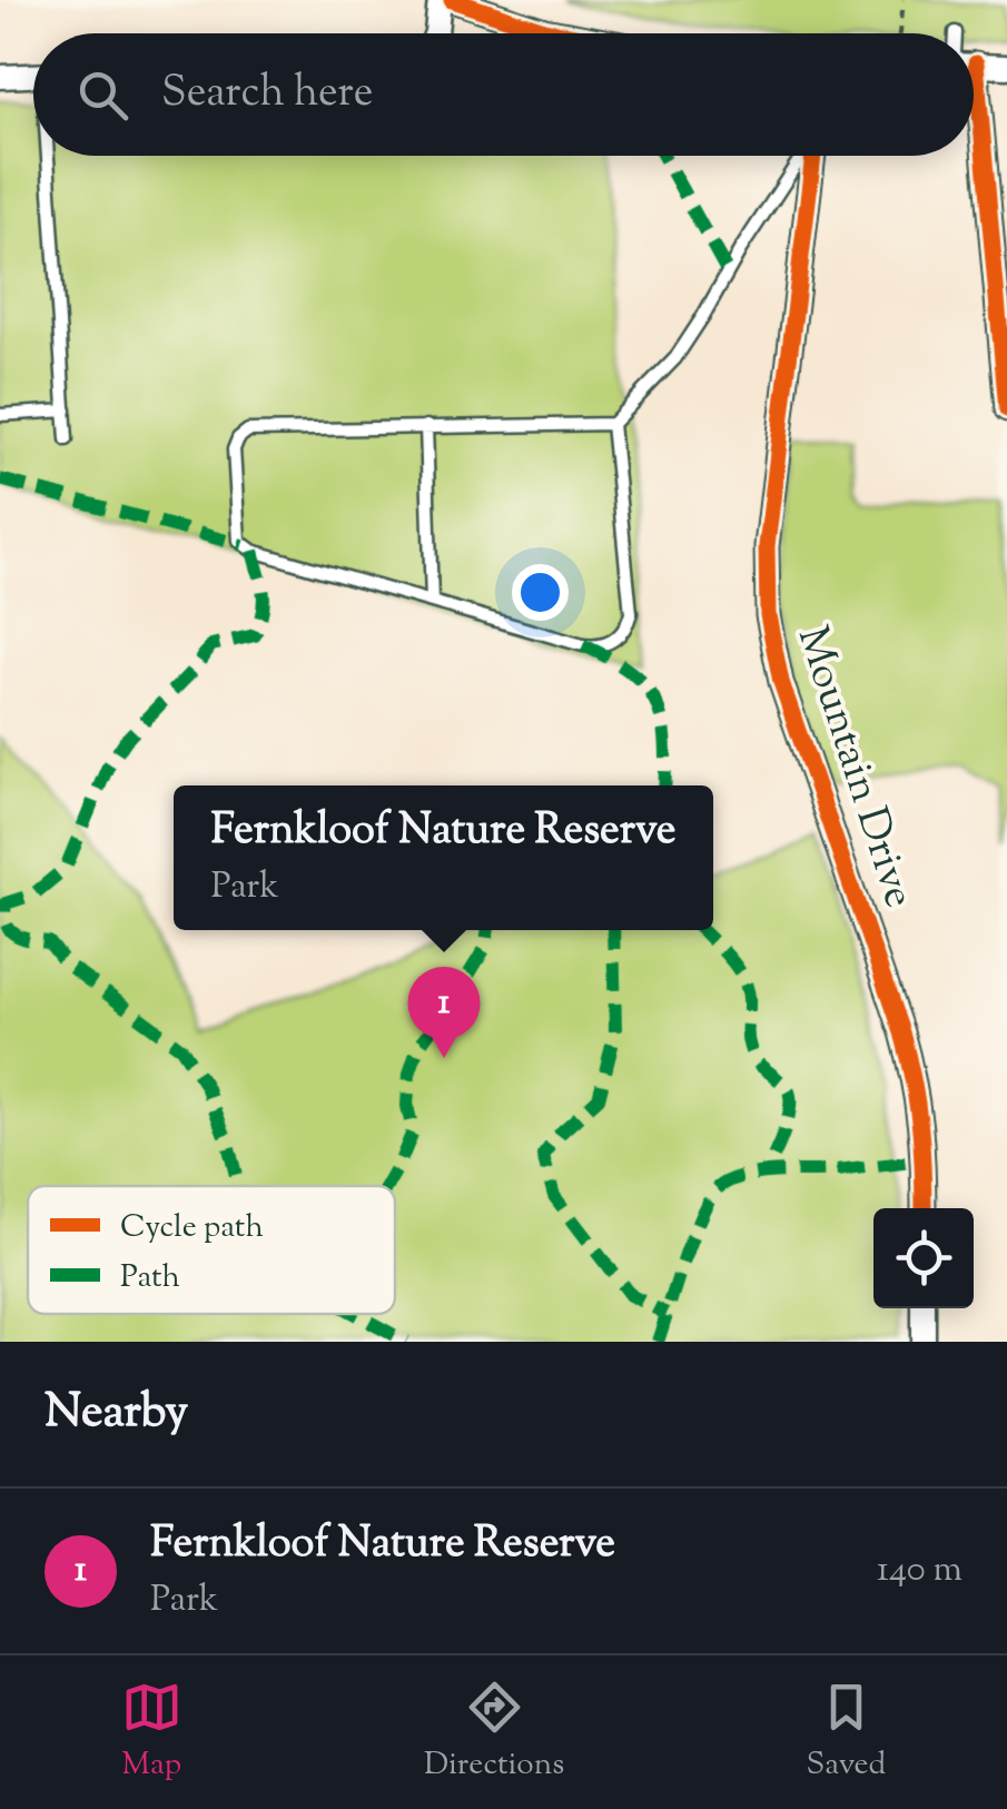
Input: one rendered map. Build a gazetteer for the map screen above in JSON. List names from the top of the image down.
{
  "streets": {
    "street": ["Mountain Drive"]
  },
  "legend": ["Cycle path", "Path"],
  "page": {
    "search": "Search here",
    "popup": ["Fernkloof Nature Reserve", "Park"],
    "pins": "1",
    "heading": "Nearby",
    "list": [
      {
        "mark": "1",
        "name": "Fernkloof Nature Reserve",
        "note": "Park",
        "value": "140 m"
      }
    ],
    "nav": ["Map", "Directions", "Saved"]
  }
}
